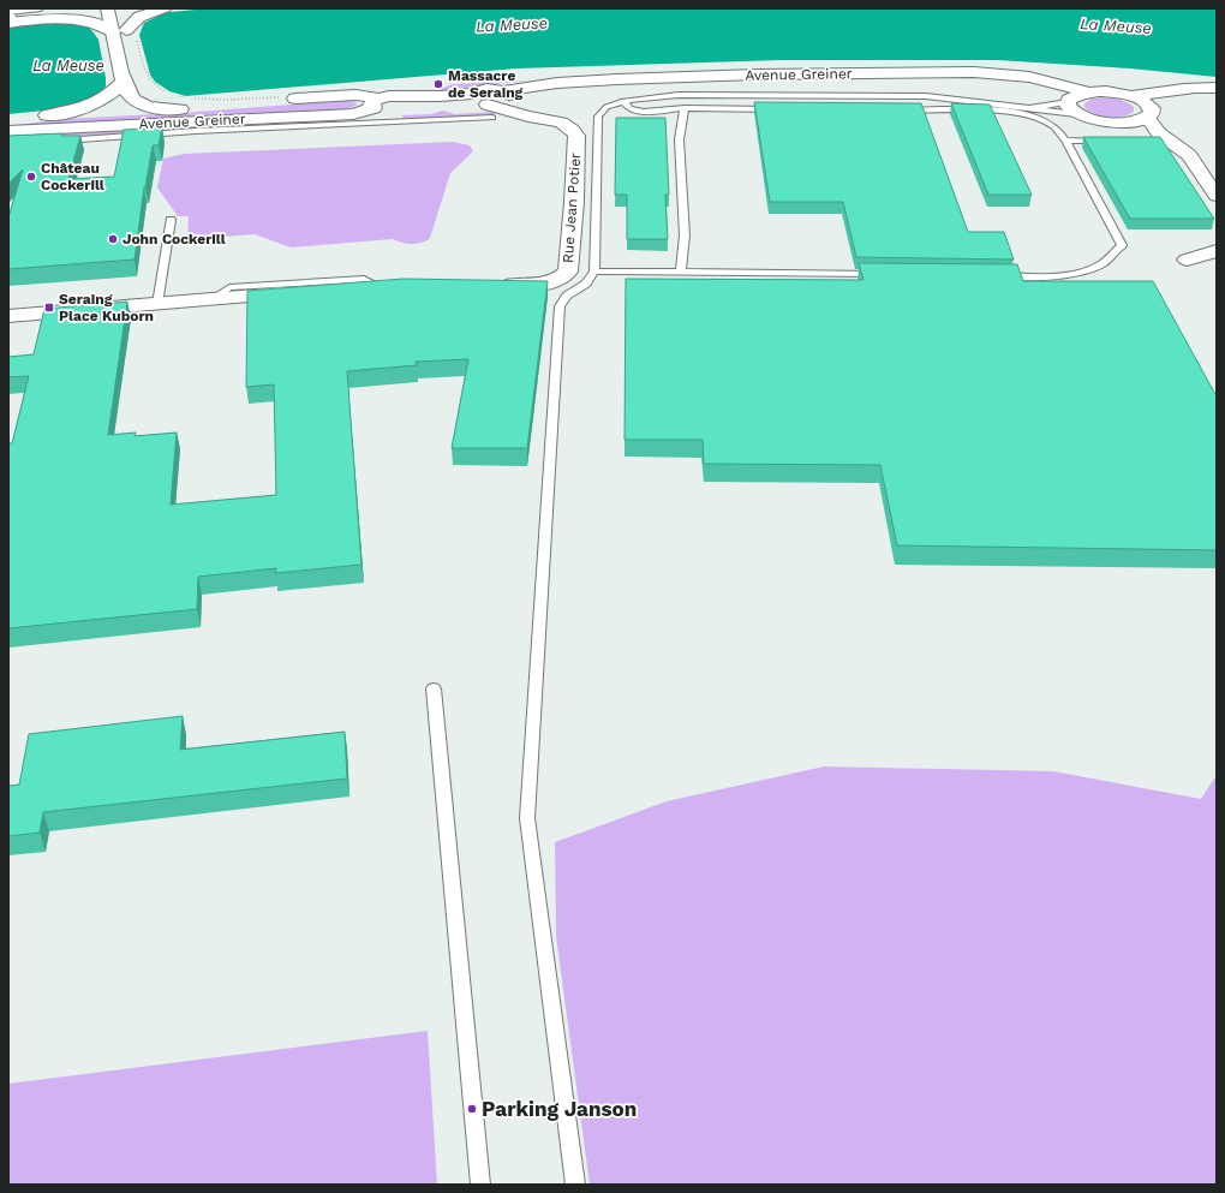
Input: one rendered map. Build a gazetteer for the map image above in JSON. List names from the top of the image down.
{
  "streets": {
    "main road": ["Avenue Greiner", "Rue Jean Potier"]
  },
  "crossings": [
    ["Avenue Greiner", "Rue Jean Potier"]
  ],
  "water": ["La Meuse"],
  "places": {
    "other": [
      "Massacre de Seraing",
      "Château Cockerill",
      "John Cockerill",
      "Parking Janson"
    ],
    "transit": ["Seraing Place Kuborn"]
  }
}
